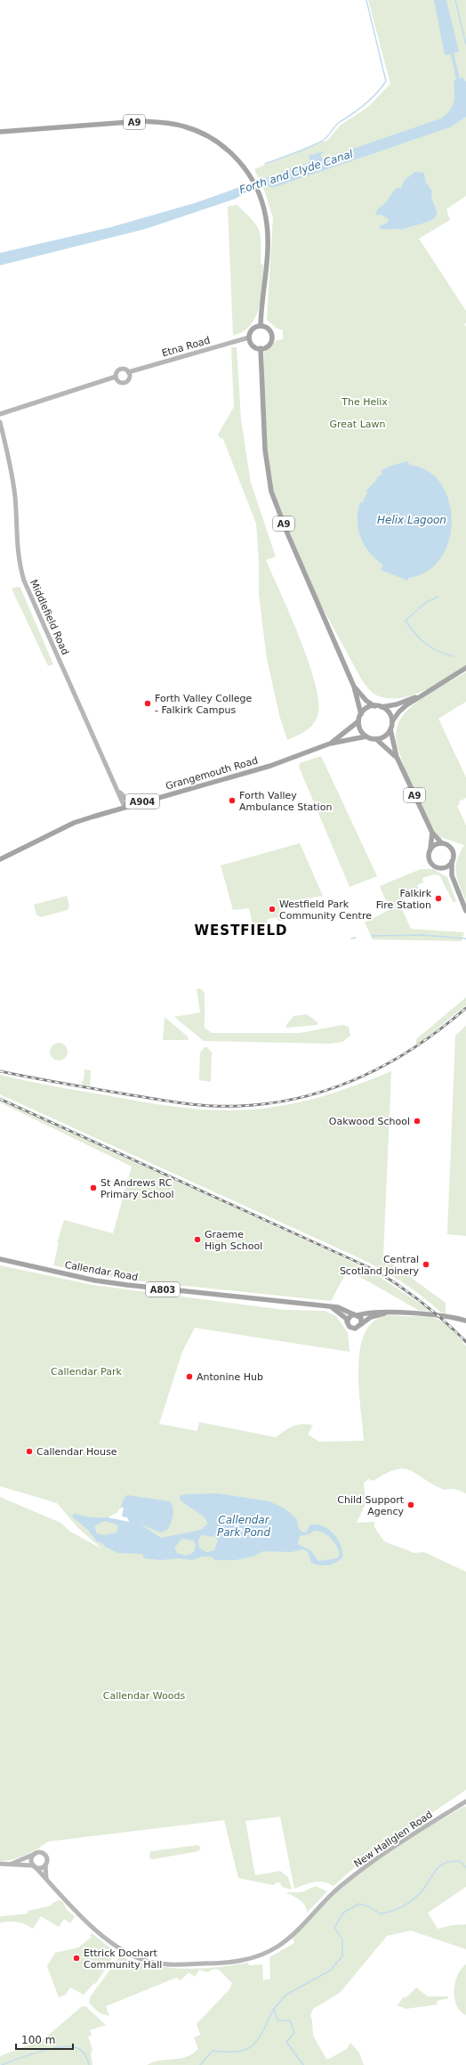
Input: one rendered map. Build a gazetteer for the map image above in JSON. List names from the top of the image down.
{
  "streets": {
    "main road": [
      "A9",
      "Grangemouth Road",
      "A904",
      "Callendar Road",
      "A803"
    ],
    "street": ["Etna Road", "Middlefield Road", "New Hallglen Road"]
  },
  "crossings": [
    ["A9", "Etna Road"],
    ["A9", "Grangemouth Road"],
    ["Middlefield Road", "Grangemouth Road"],
    ["Callendar Road", "A803"]
  ],
  "districts": ["WESTFIELD"],
  "water": ["Forth and Clyde Canal", "Helix Lagoon", "Callendar Park Pond"],
  "parks": [
    "The Helix",
    "Great Lawn",
    "Callendar Park",
    "Callendar Woods"
  ],
  "places": [
    "Forth Valley College - Falkirk Campus",
    "Forth Valley Ambulance Station",
    "Falkirk Fire Station",
    "Westfield Park Community Centre",
    "Oakwood School",
    "St Andrews RC Primary School",
    "Graeme High School",
    "Central Scotland Joinery",
    "Antonine Hub",
    "Callendar House",
    "Child Support Agency",
    "Ettrick Dochart Community Hall"
  ],
  "scale_bar": "100 m"
}
